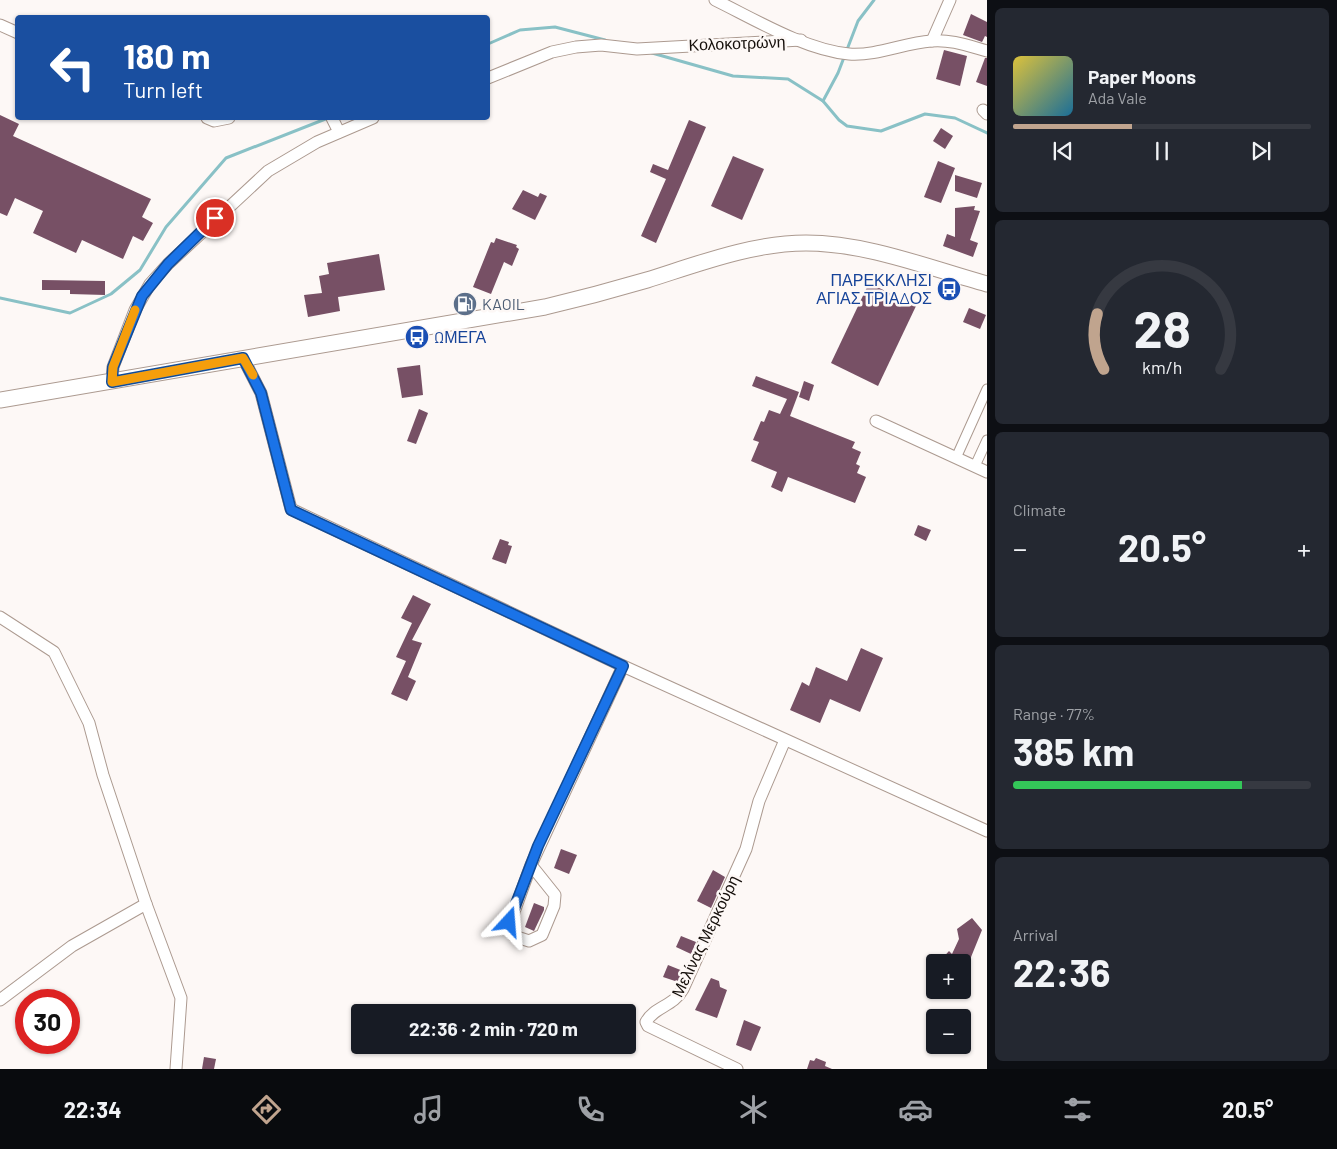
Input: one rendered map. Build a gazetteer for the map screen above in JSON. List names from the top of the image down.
{
  "streets": {
    "street": ["Κολοκοτρώνη", "Μελίνας Μερκούρη"]
  },
  "places": {
    "bus stop": ["ΠΑΡΕΚΚΛΗΣΙ ΑΓΙΑΣ ΤΡΙΑΔΟΣ", "ΩΜΕΓΑ"],
    "fuel station": ["KAOIL"]
  },
  "page": {
    "turn": ["180 m", "Turn left"],
    "song": ["Paper Moons", "Ada Vale"],
    "tile": [
      "Climate",
      ["Range · 77%", "385 km"],
      ["Arrival", "22:36"]
    ],
    "heat": ["−", "20.5°", "+"],
    "map_buttons": ["+", "−"],
    "limit": "30",
    "trip": "22:36 · 2 min · 720 m",
    "tabs": ["22:34", "20.5°"],
    "gauge": ["28", "km/h"]
  }
}
